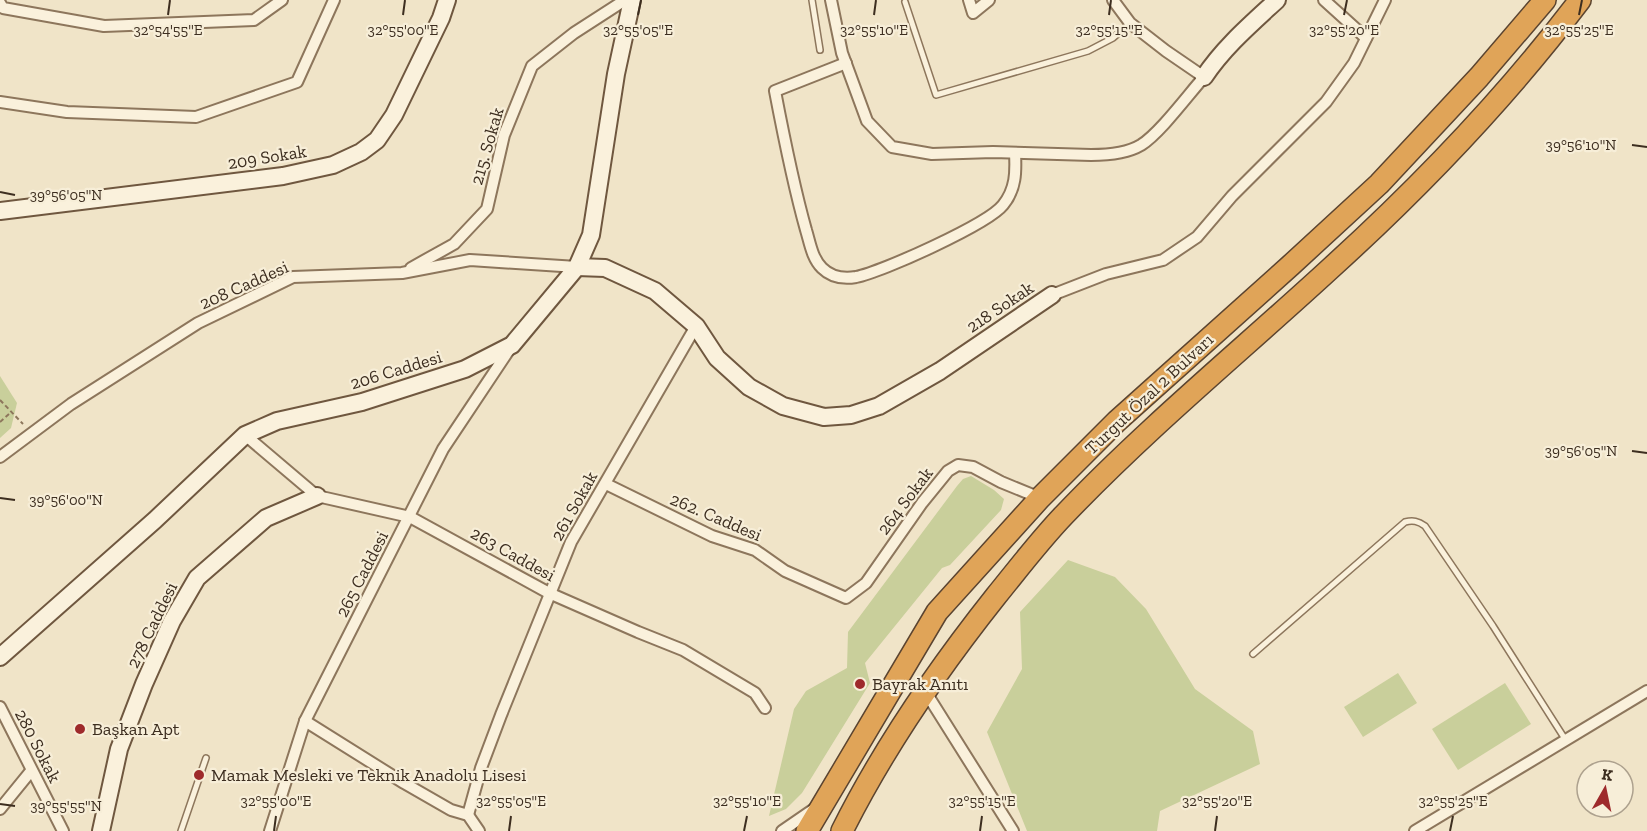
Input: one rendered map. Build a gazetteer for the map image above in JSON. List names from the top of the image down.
{
  "streets": {
    "highway": ["Turgut Özal 2 Bulvarı"],
    "street": [
      "215. Sokak",
      "209 Sokak",
      "208 Caddesi",
      "218 Sokak",
      "206 Caddesi",
      "264 Sokak",
      "261 Sokak",
      "262. Caddesi",
      "263 Caddesi",
      "265 Caddesi",
      "278 Caddesi",
      "280 Sokak"
    ]
  },
  "crossings": [
    ["215. Sokak", "208 Caddesi"],
    ["208 Caddesi", "218 Sokak"],
    ["208 Caddesi", "206 Caddesi"],
    ["218 Sokak", "206 Caddesi"],
    ["218 Sokak", "261 Sokak"],
    ["206 Caddesi", "263 Caddesi"],
    ["206 Caddesi", "265 Caddesi"],
    ["Turgut Özal 2 Bulvarı", "264 Sokak"],
    ["264 Sokak", "262. Caddesi"],
    ["261 Sokak", "262. Caddesi"],
    ["261 Sokak", "263 Caddesi"],
    ["263 Caddesi", "265 Caddesi"],
    ["263 Caddesi", "278 Caddesi"]
  ],
  "places": ["Bayrak Anıtı", "Başkan Apt", "Mamak Mesleki ve Teknik Anadolu Lisesi"],
  "north": "top",
  "coordinates": [
    "32°54'55\"E",
    "32°55'00\"E",
    "32°55'05\"E",
    "32°55'10\"E",
    "32°55'15\"E",
    "32°55'20\"E",
    "32°55'25\"E",
    "39°56'10\"N",
    "39°56'05\"N",
    "39°56'00\"N",
    "39°55'55\"N"
  ]
}
